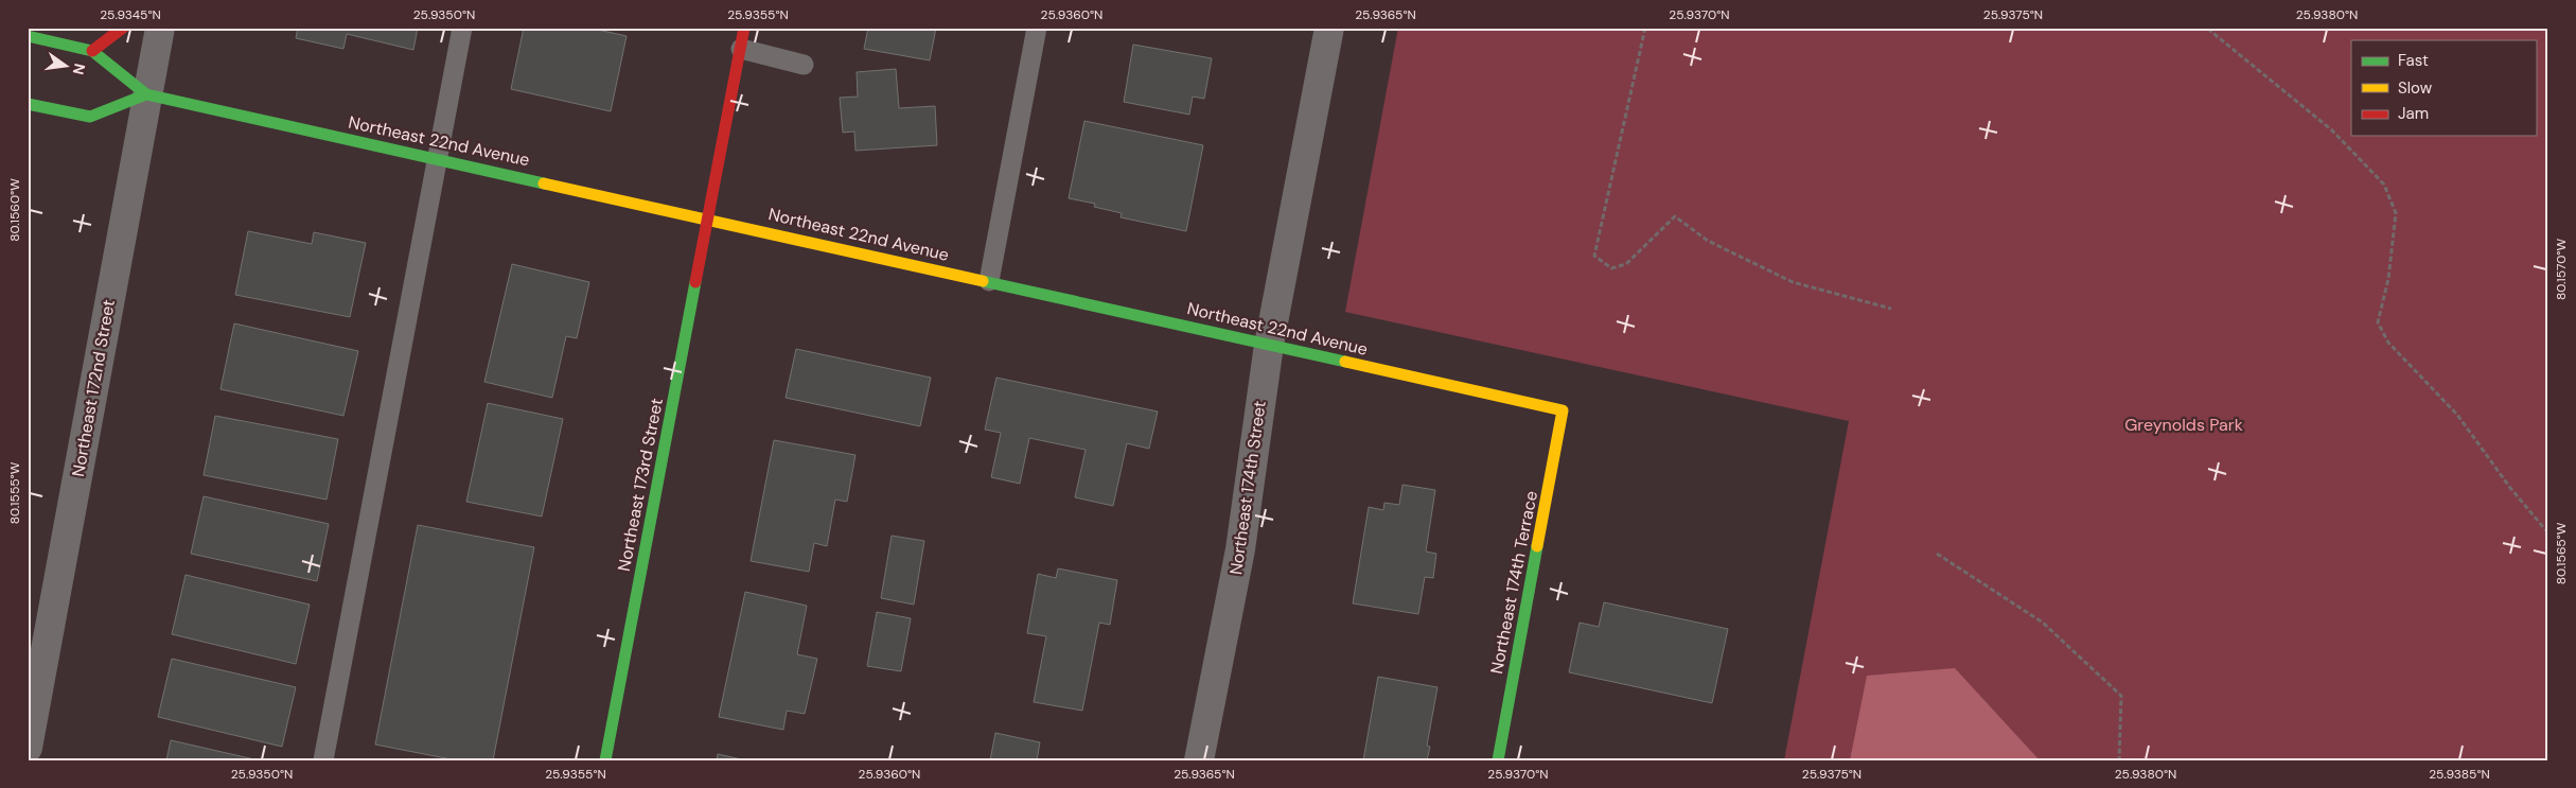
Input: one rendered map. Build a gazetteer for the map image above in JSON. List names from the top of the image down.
{
  "streets": {
    "street": [
      "Northeast 22nd Avenue",
      "Northeast 172nd Street",
      "Northeast 173rd Street",
      "Northeast 174th Street",
      "Northeast 174th Terrace"
    ]
  },
  "crossings": [
    ["Northeast 22nd Avenue", "Northeast 172nd Street"],
    ["Northeast 22nd Avenue", "Northeast 173rd Street"],
    ["Northeast 22nd Avenue", "Northeast 174th Street"],
    ["Northeast 22nd Avenue", "Northeast 174th Terrace"]
  ],
  "parks": ["Greynolds Park"],
  "legend": ["Fast", "Slow", "Jam"],
  "north": "right",
  "coordinates": [
    "25.9345°N",
    "25.9350°N",
    "25.9355°N",
    "25.9360°N",
    "25.9365°N",
    "25.9370°N",
    "25.9375°N",
    "25.9380°N",
    "80.1560°W",
    "80.1570°W",
    "80.1555°W",
    "80.1565°W",
    "25.9385°N"
  ]
}
